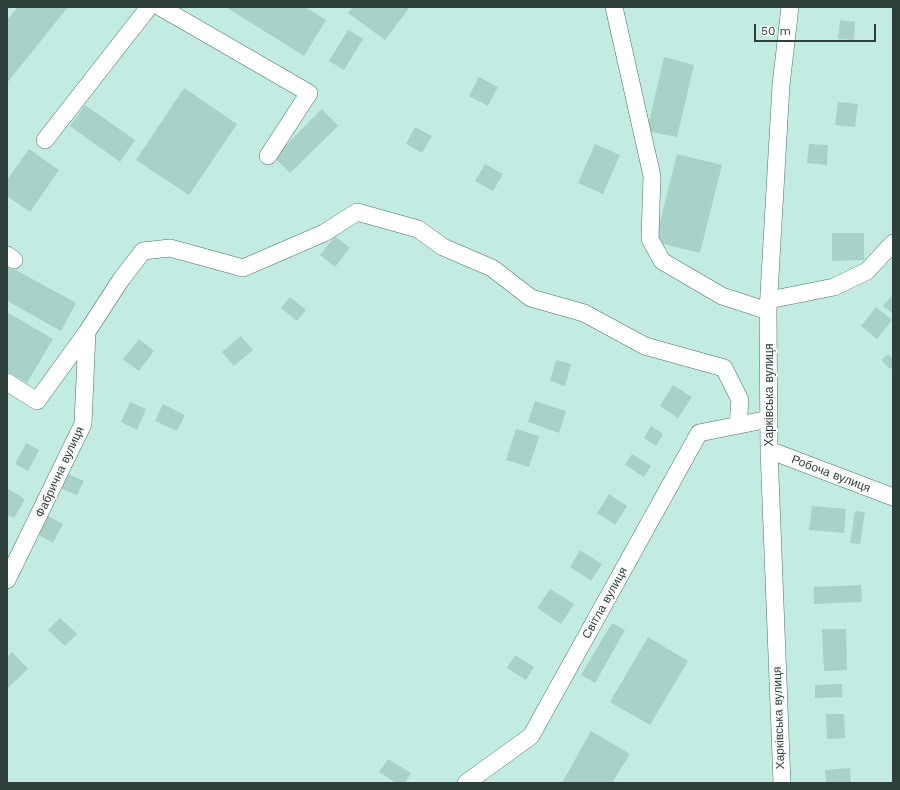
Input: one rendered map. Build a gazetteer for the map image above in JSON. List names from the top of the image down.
{
  "streets": {
    "street": [
      "Харківська вулиця",
      "Фабрична вулиця",
      "Робоча вулиця",
      "Світла вулиця"
    ]
  },
  "crossings": [
    ["Харківська вулиця", "Робоча вулиця"],
    ["Харківська вулиця", "Світла вулиця"]
  ],
  "scale_bar": "50 m"
}
